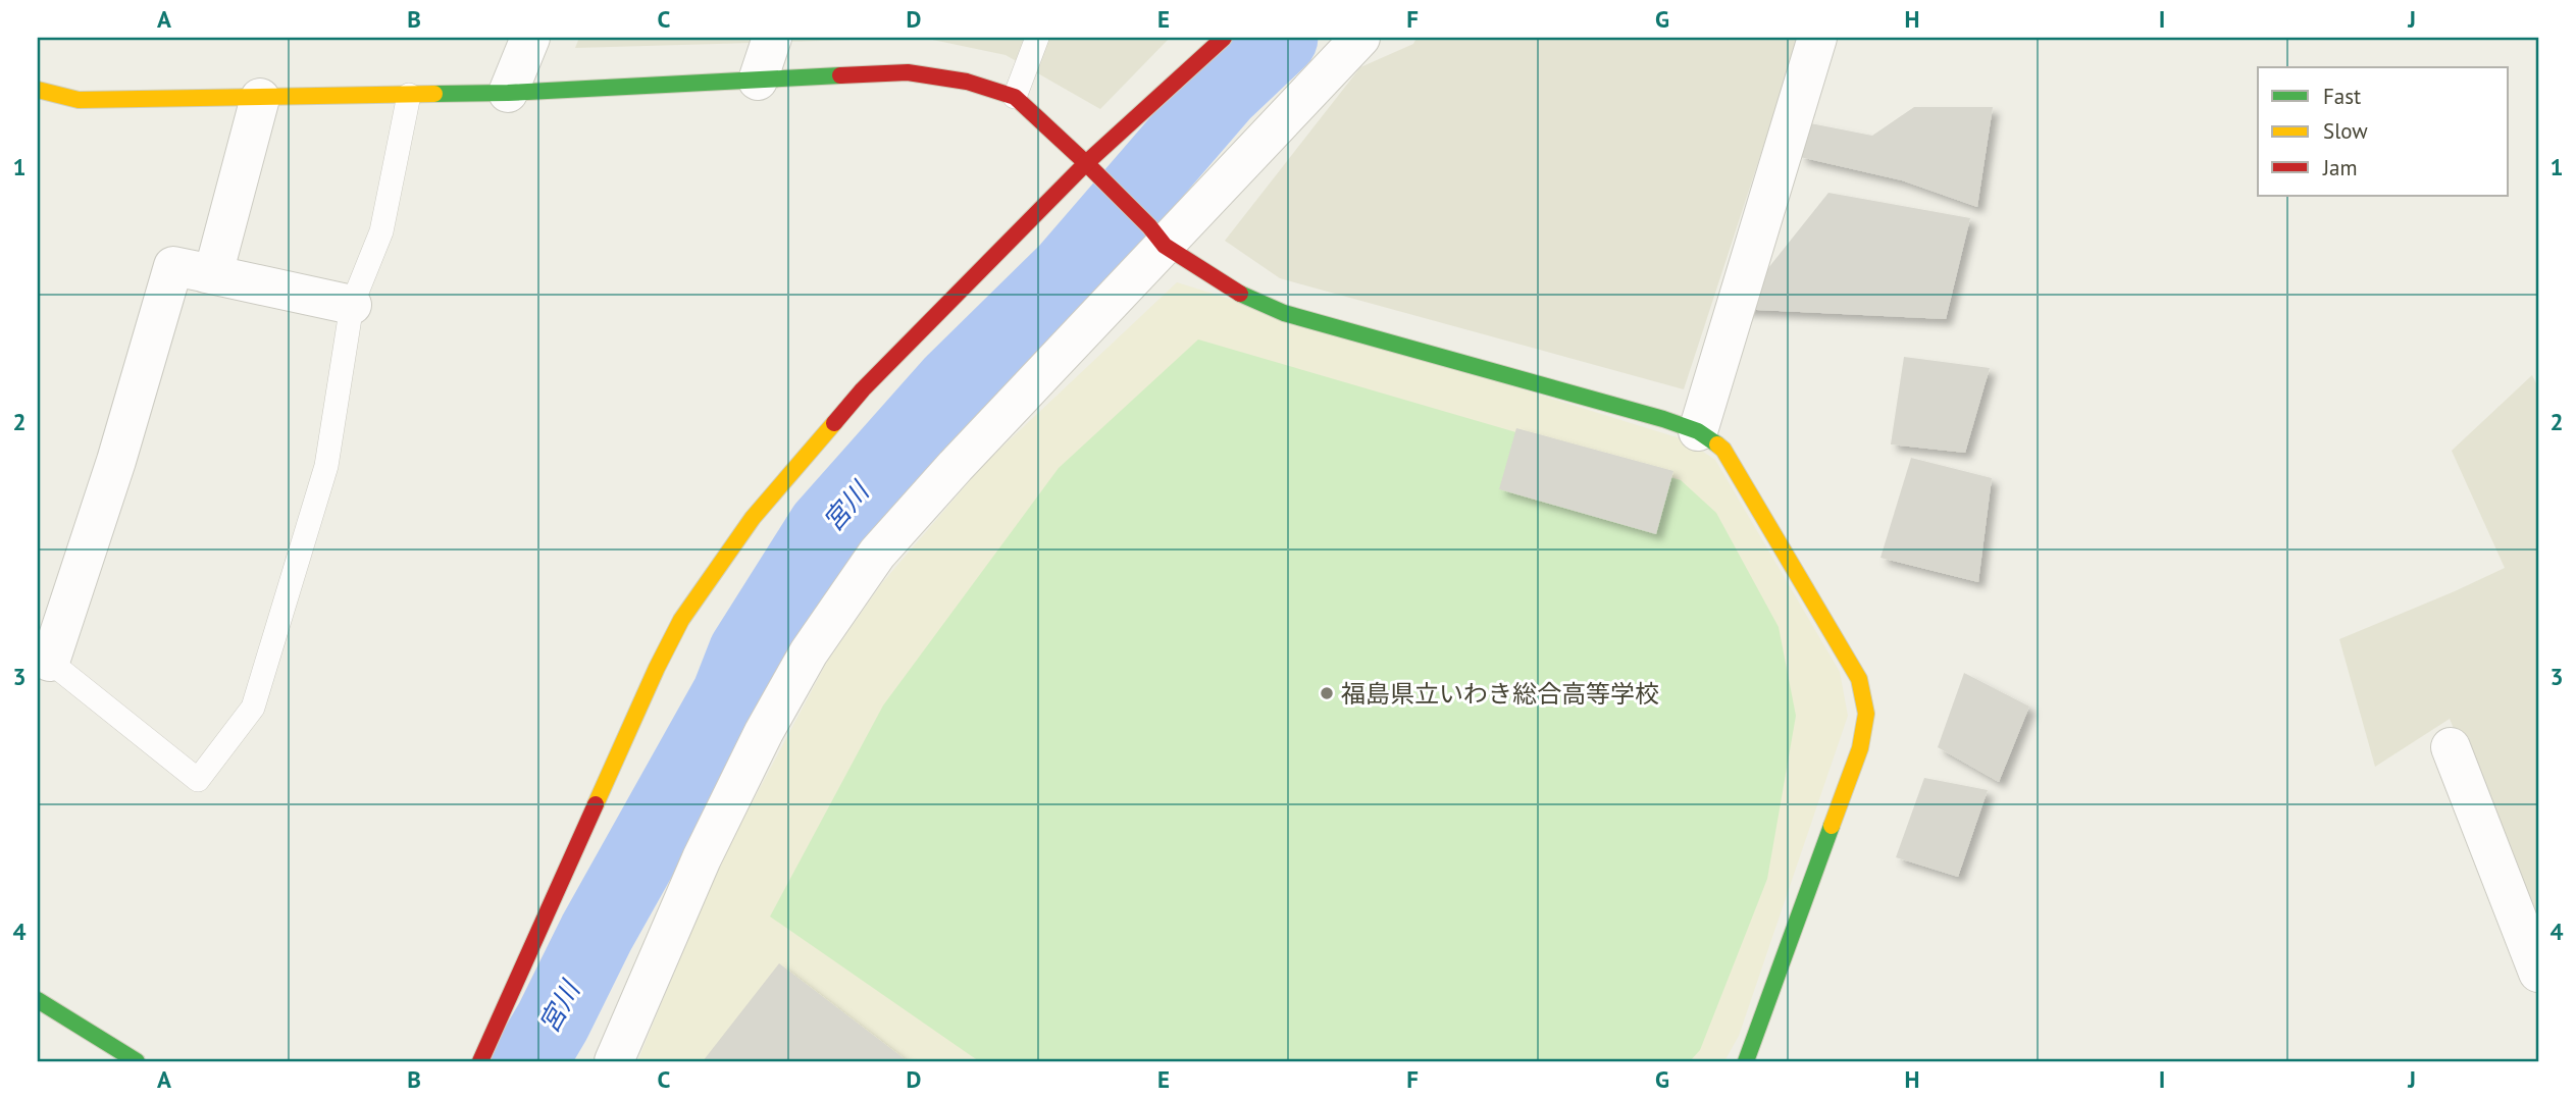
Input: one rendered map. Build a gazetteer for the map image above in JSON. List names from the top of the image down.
{
  "water": ["宮川"],
  "places": ["福島県立いわき総合高等学校"],
  "legend": ["Fast", "Slow", "Jam"],
  "grid": {
    "columns": [
      "A",
      "B",
      "C",
      "D",
      "E",
      "F",
      "G",
      "H",
      "I",
      "J"
    ],
    "rows": [
      "1",
      "2",
      "3",
      "4"
    ]
  }
}
